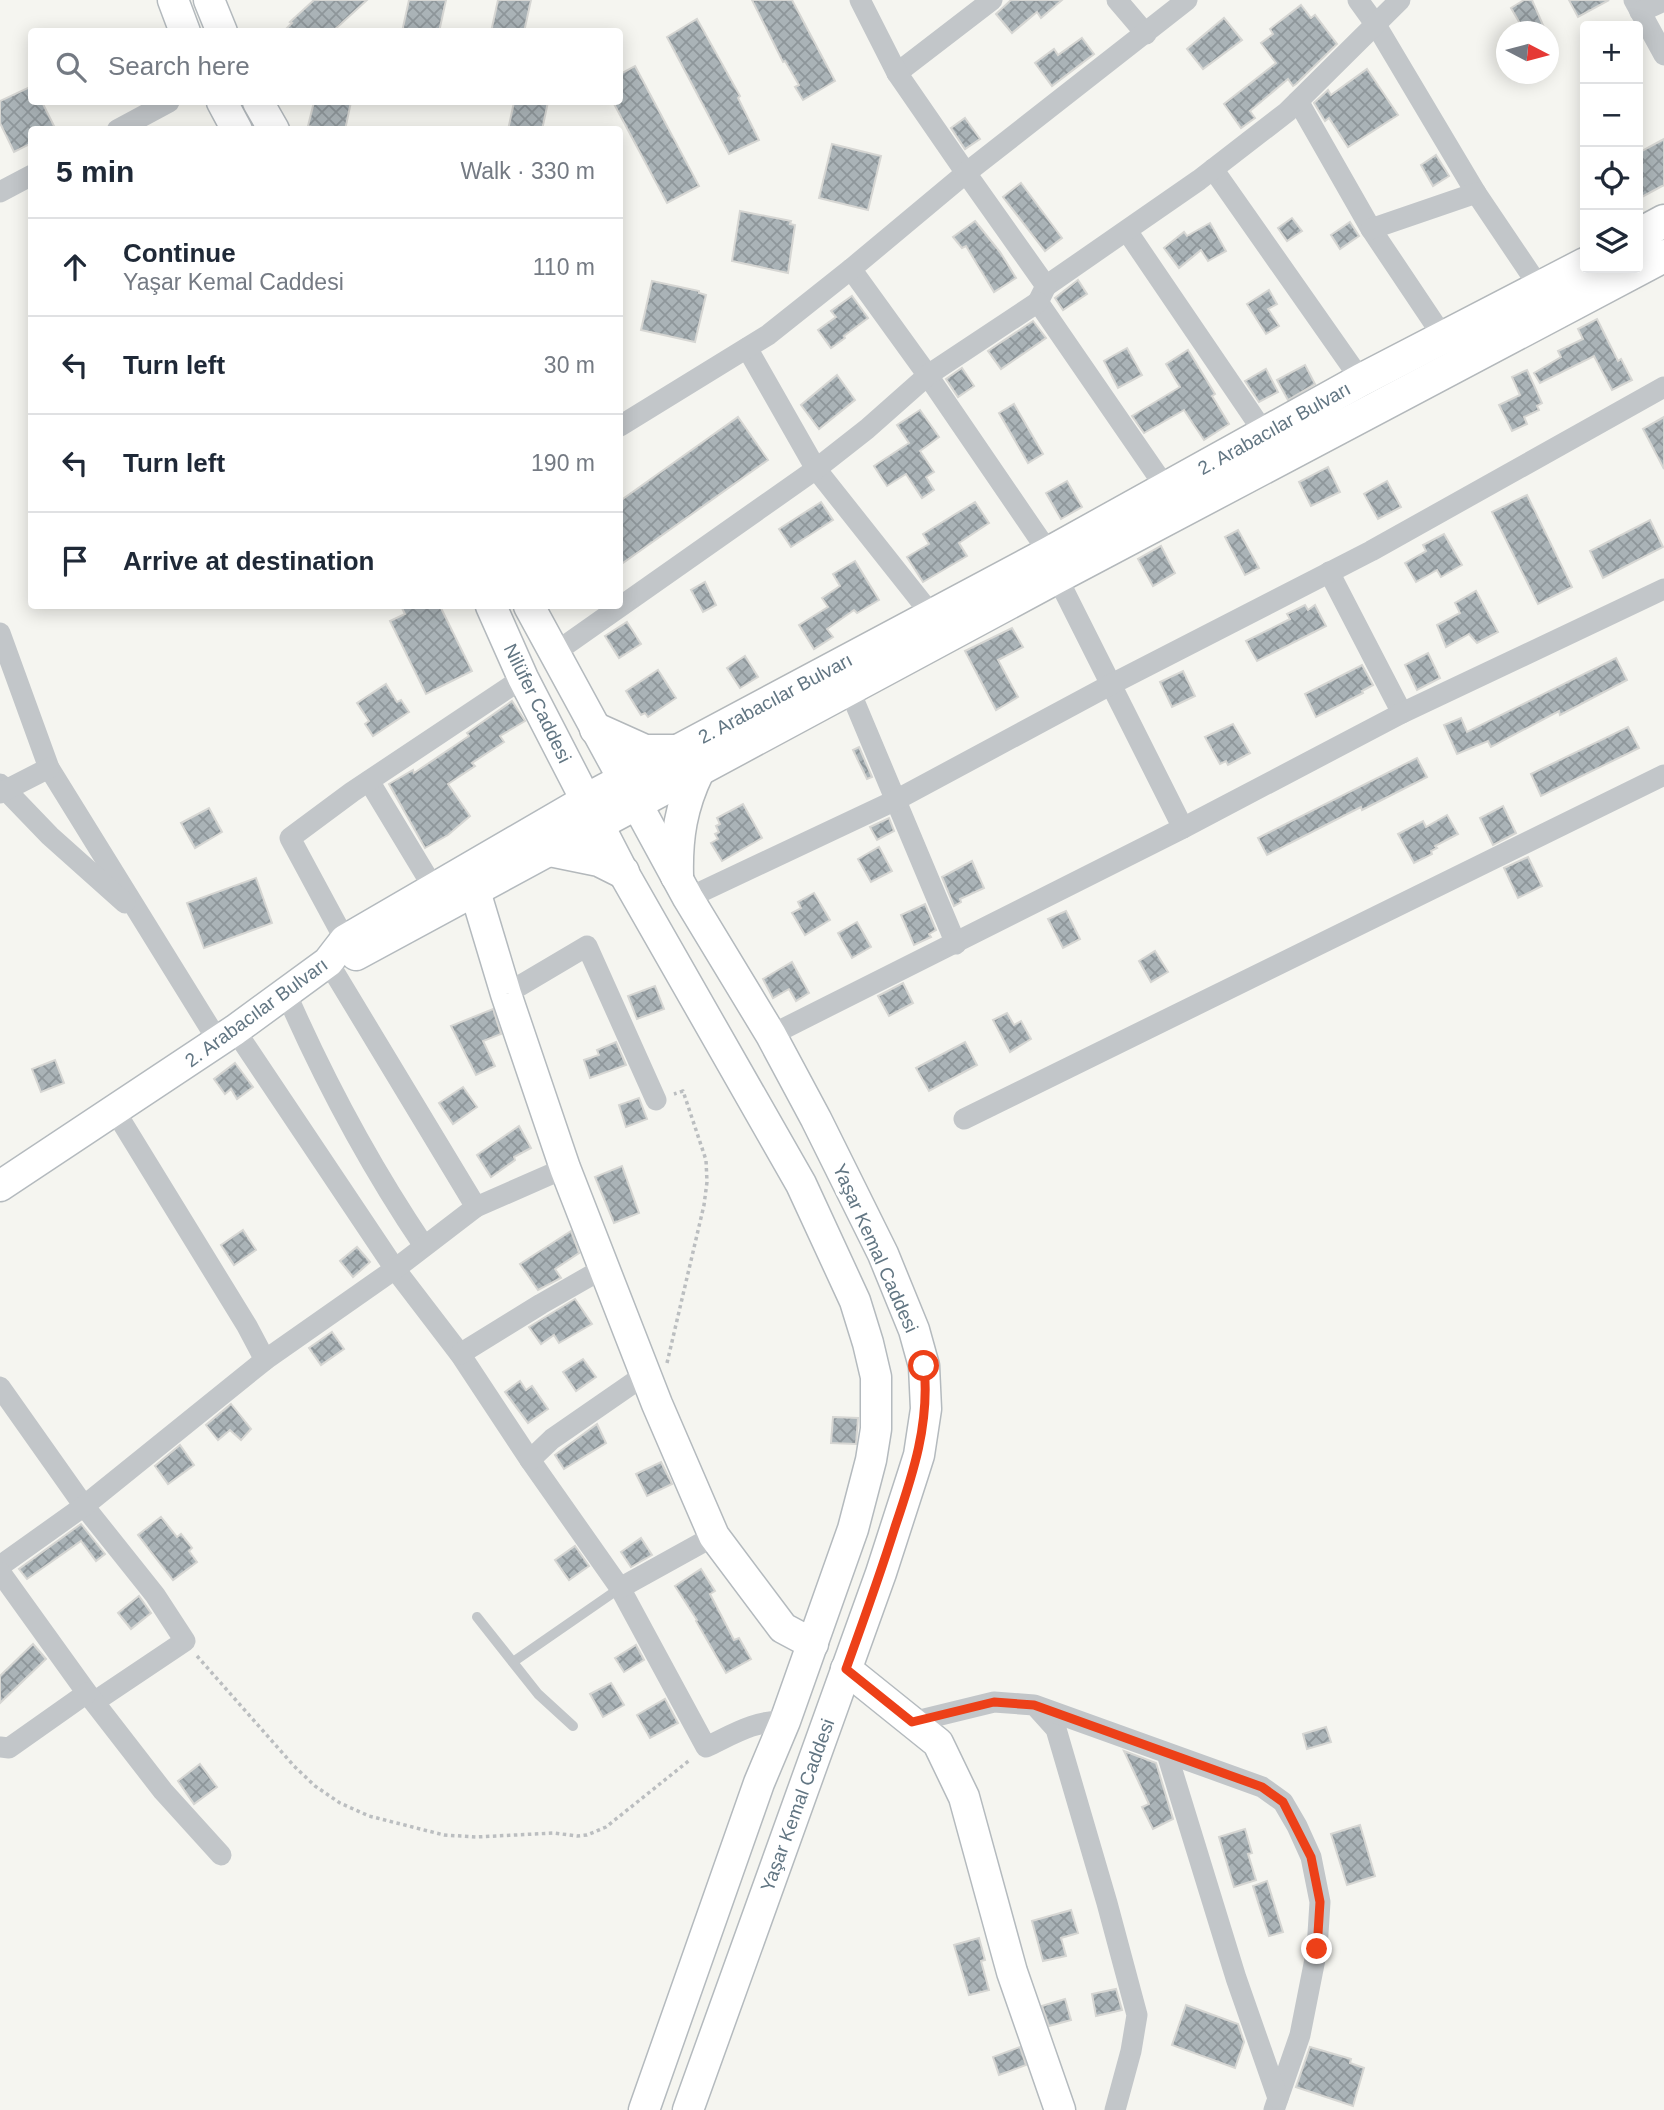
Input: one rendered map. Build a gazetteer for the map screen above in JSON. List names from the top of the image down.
{
  "streets": {
    "main road": ["2. Arabacılar Bulvarı"],
    "street": ["Nilüfer Caddesi", "Yaşar Kemal Caddesi"]
  },
  "crossings": [
    ["Nilüfer Caddesi", "Yaşar Kemal Caddesi"]
  ],
  "north": "right",
  "page": {
    "map_buttons": ["+", "−"],
    "search": "Search here",
    "heading": ["5 min", "Walk · 330 m"],
    "list": [
      ["Continue", "Yaşar Kemal Caddesi", "110 m"],
      ["Turn left", "30 m"],
      ["Turn left", "190 m"],
      "Arrive at destination"
    ]
  }
}
